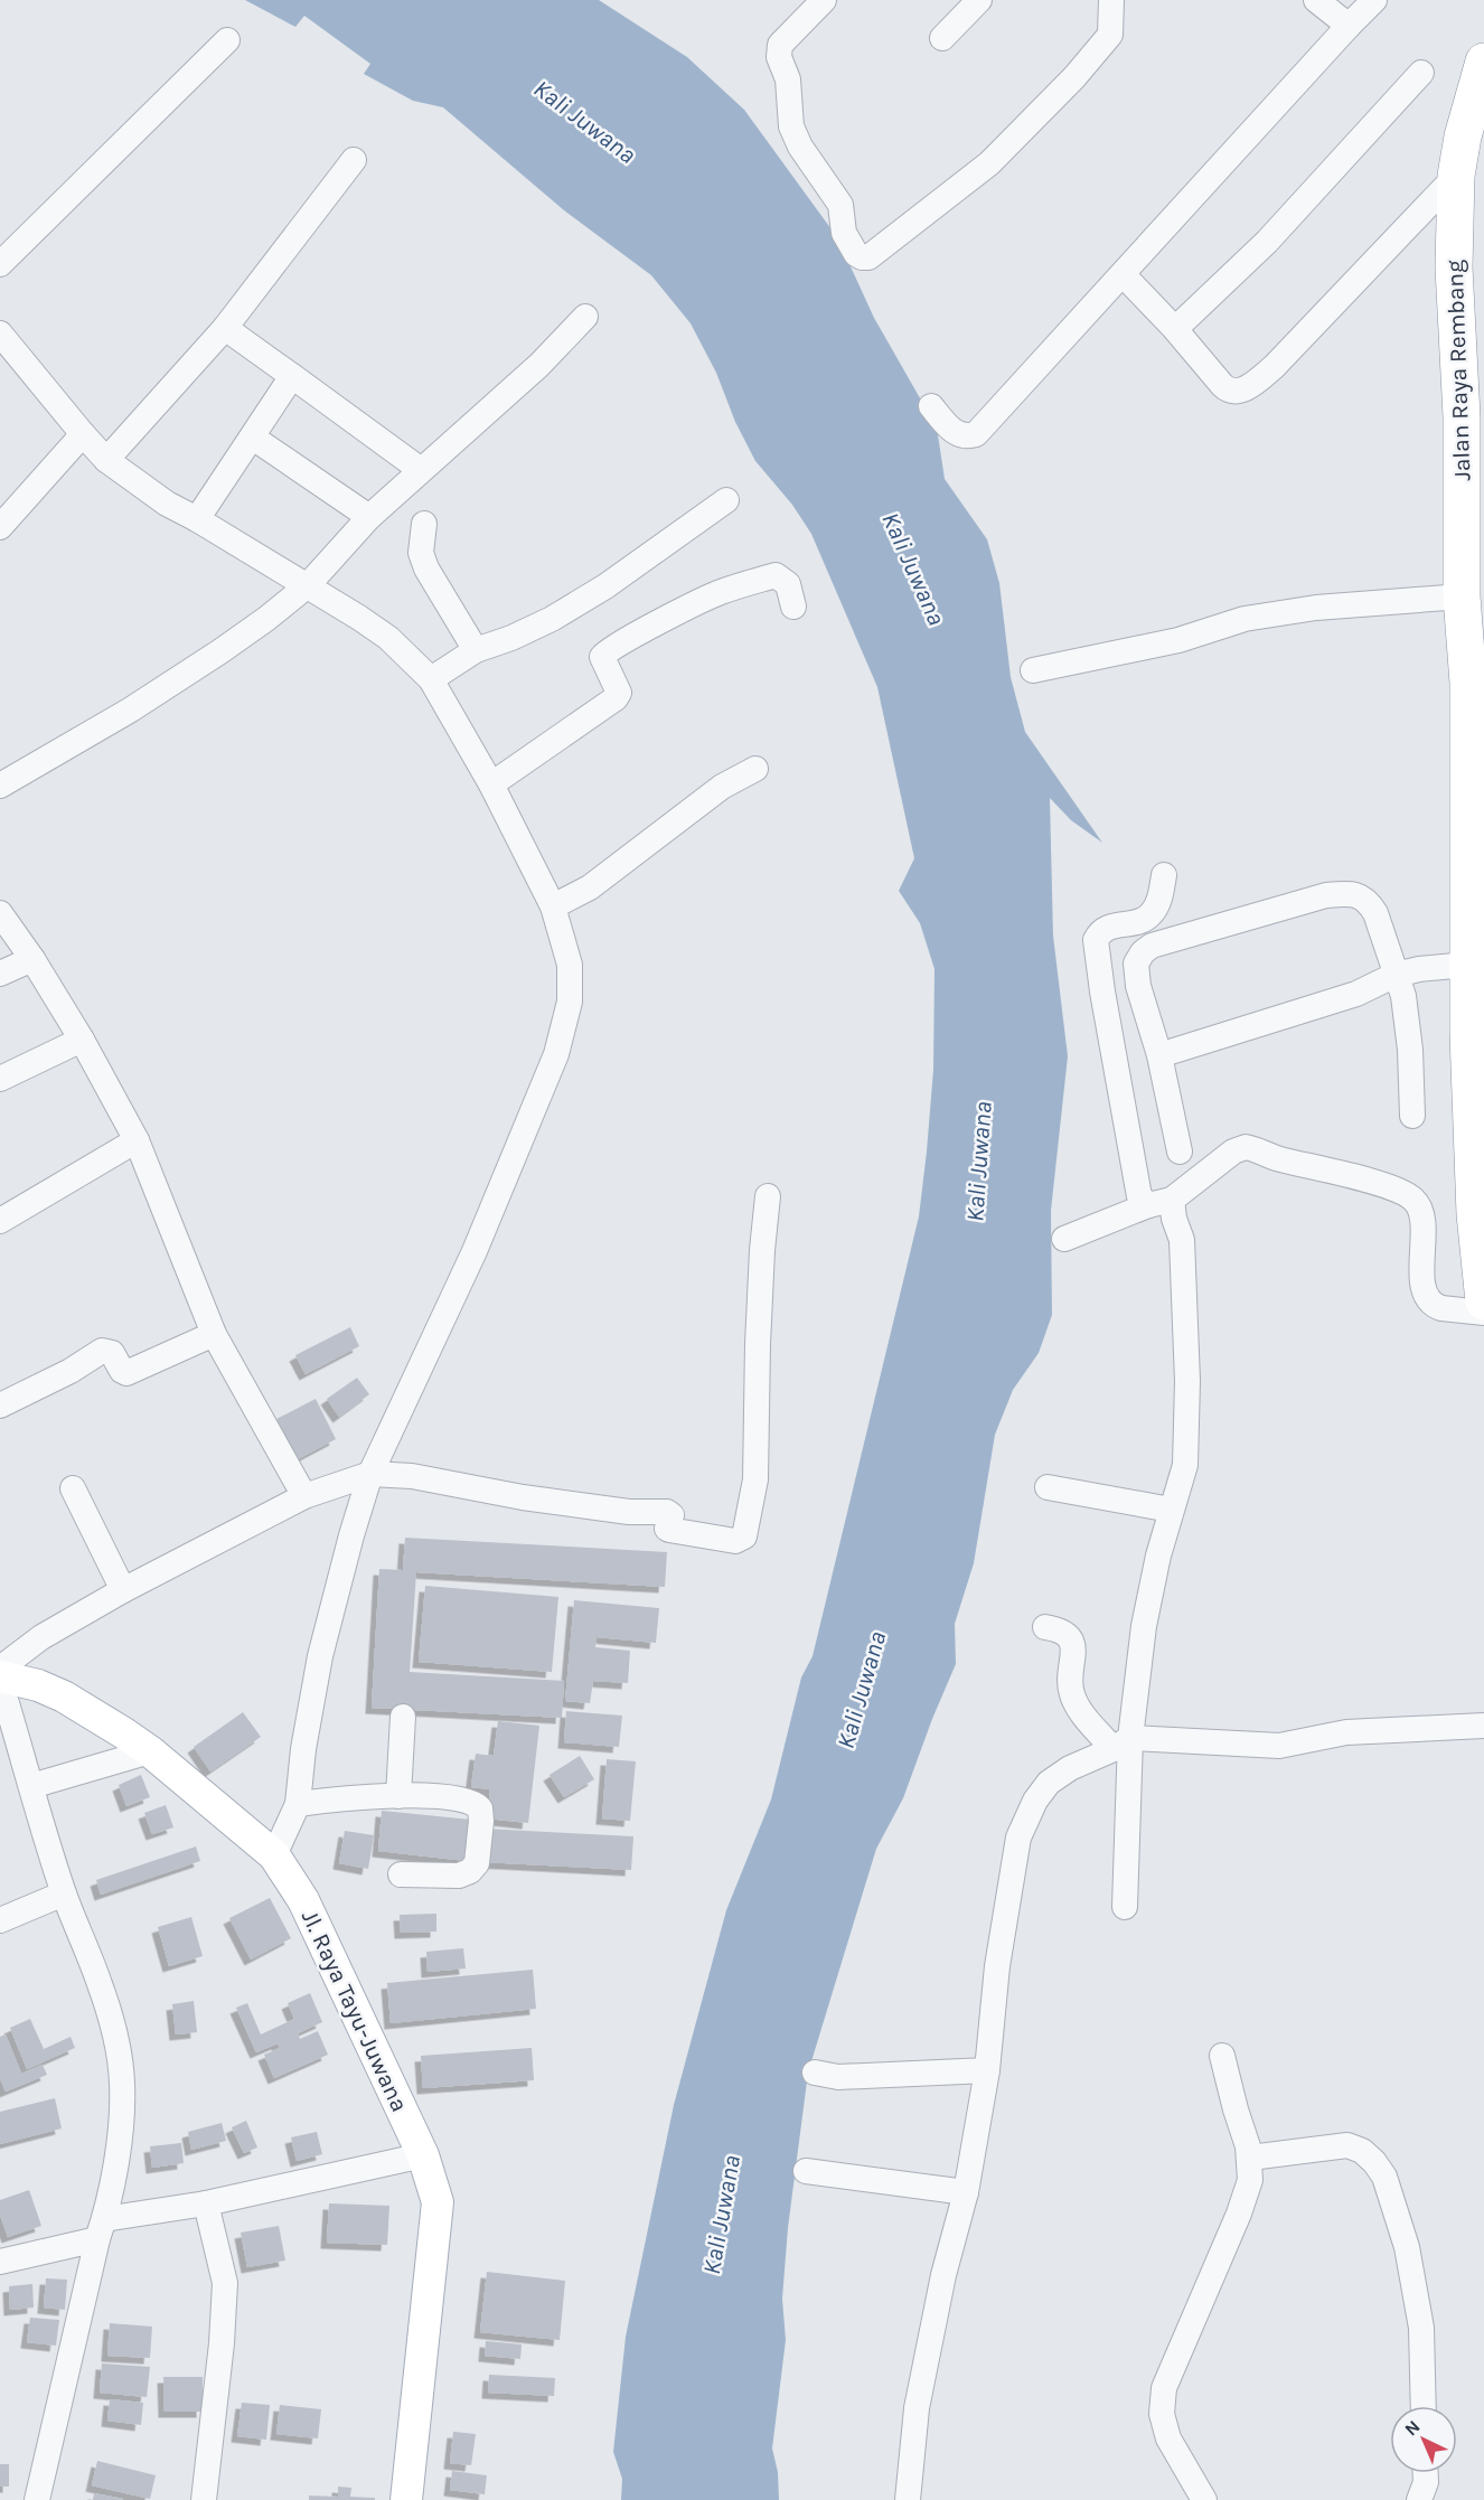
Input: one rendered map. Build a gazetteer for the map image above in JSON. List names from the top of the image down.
{
  "streets": {
    "highway": ["Jalan Raya Rembang"],
    "main road": ["Jl. Raya Tayu-Juwana"]
  },
  "water": ["Kali Juwana"],
  "north": "top left"
}
